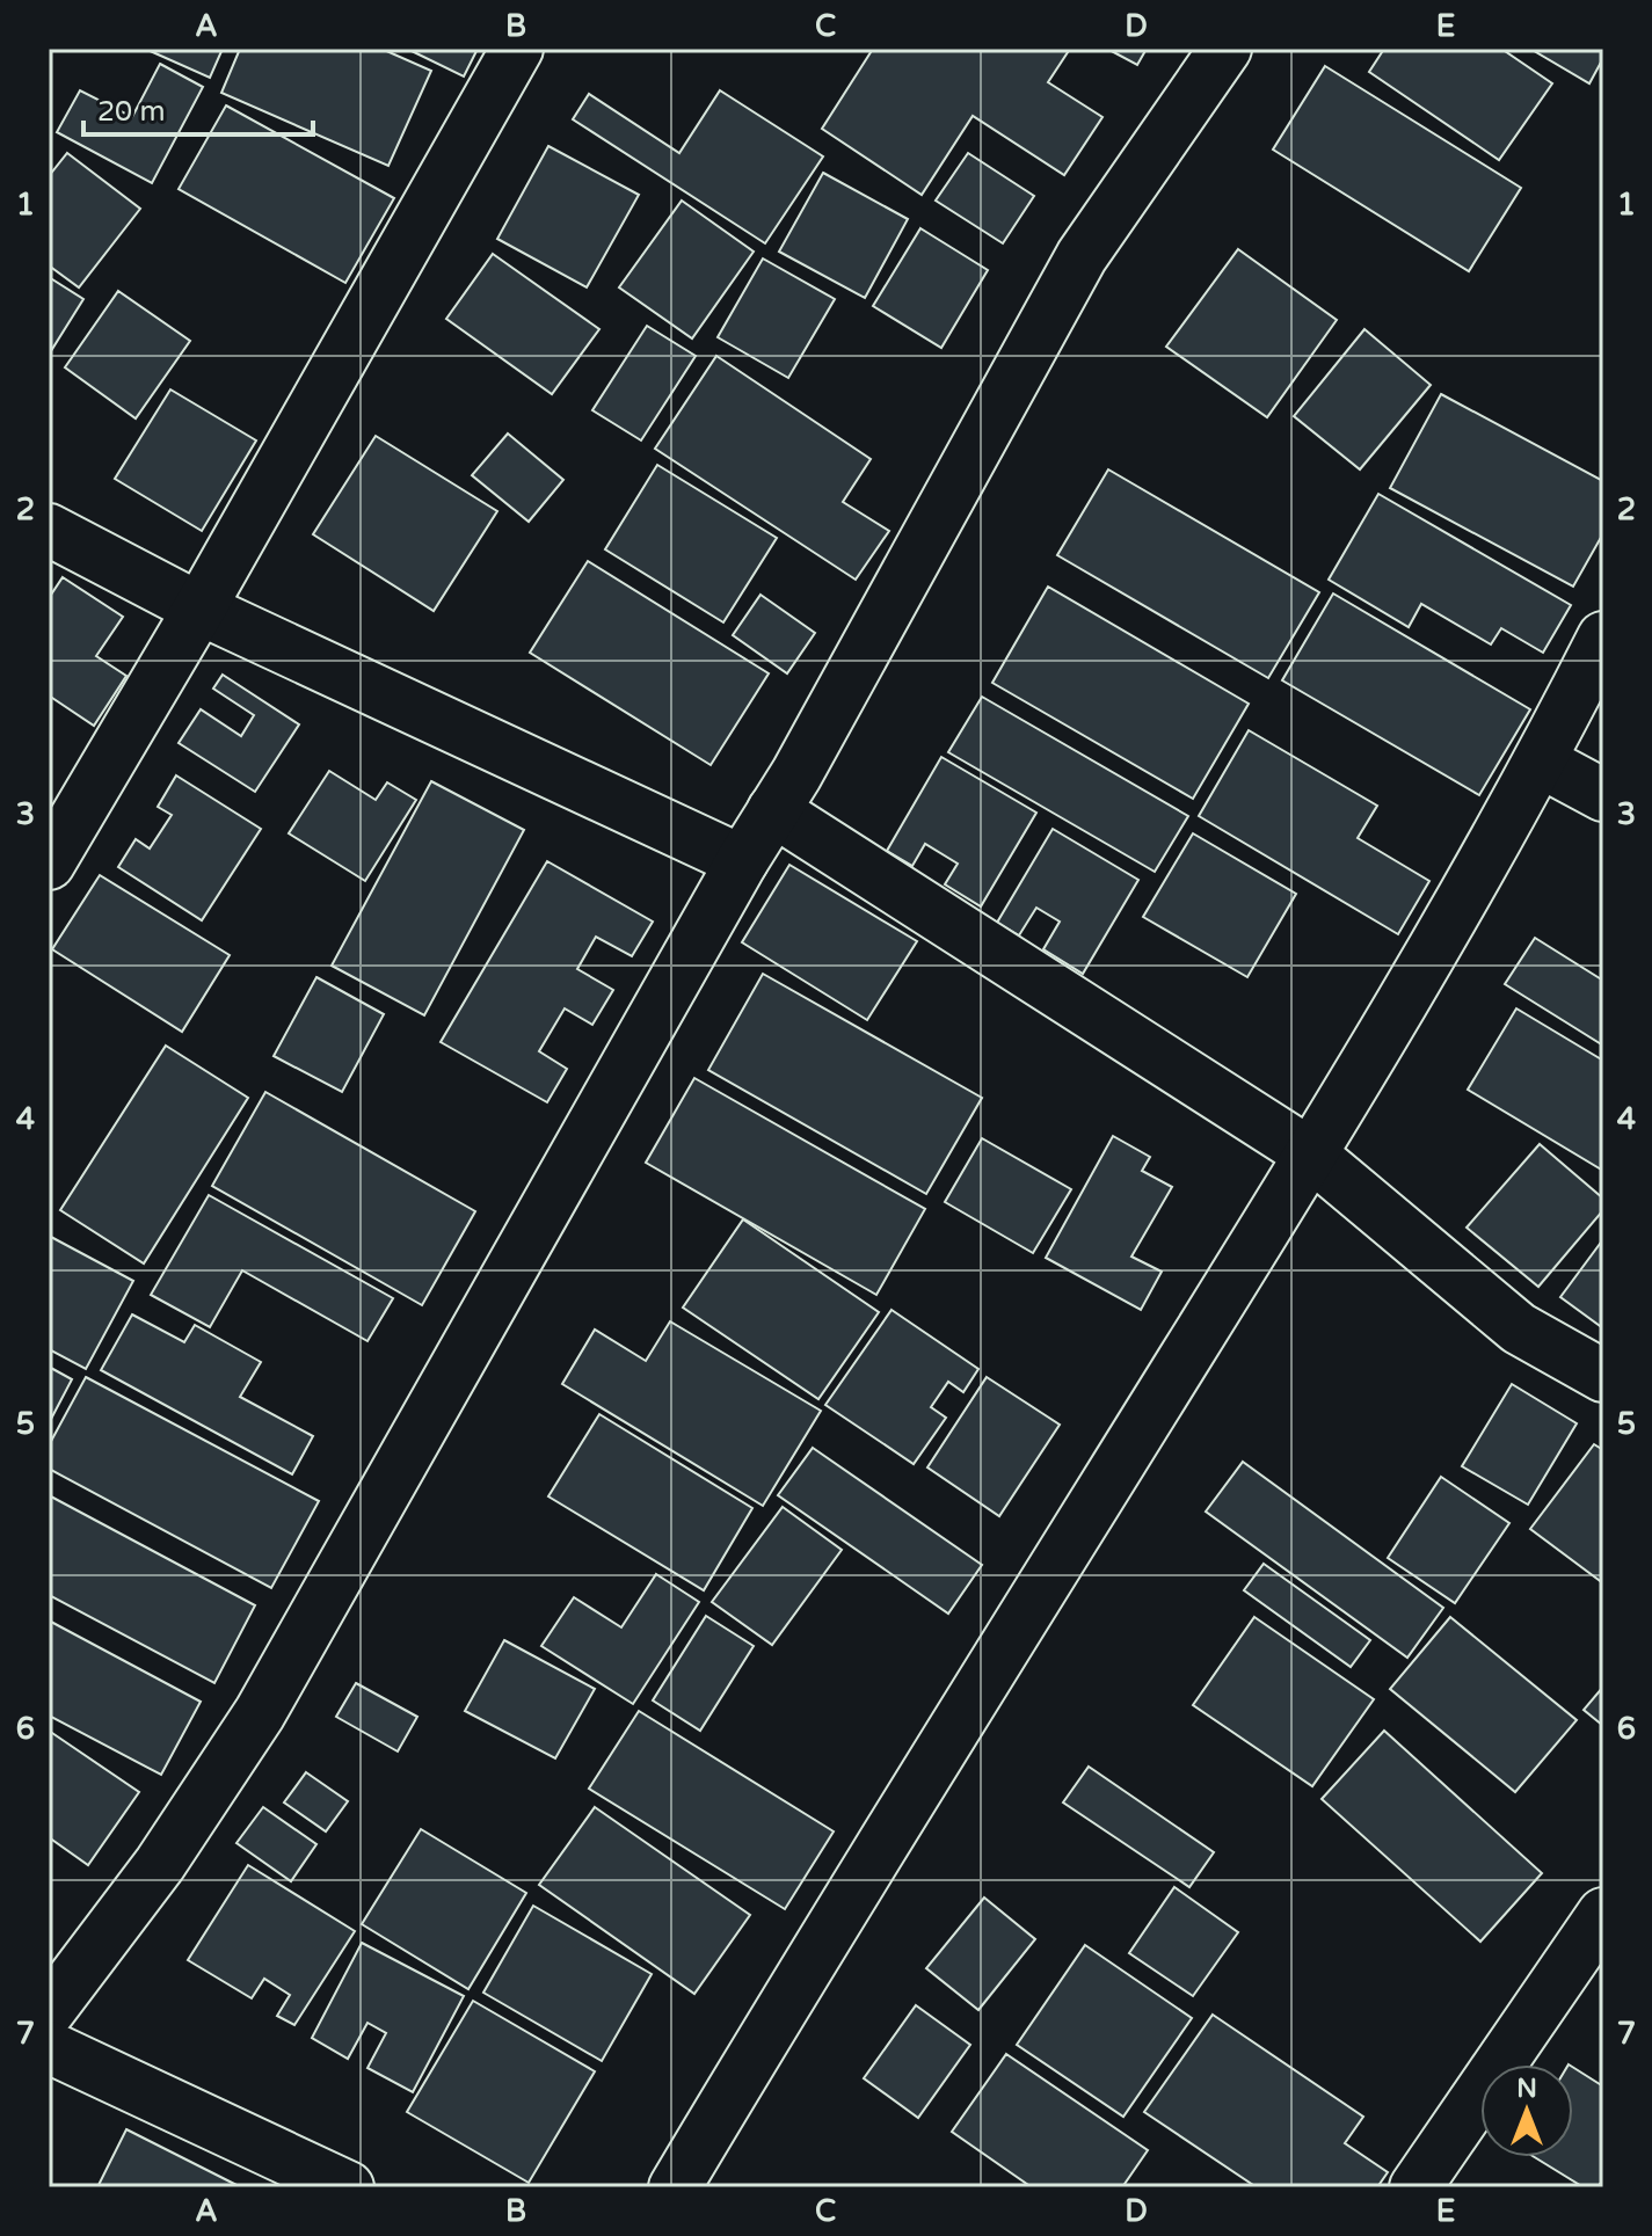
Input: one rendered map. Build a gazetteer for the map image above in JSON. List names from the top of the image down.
{
  "scale_bar": "20 m",
  "north": "top",
  "grid": {
    "columns": [
      "A",
      "B",
      "C",
      "D",
      "E"
    ],
    "rows": [
      "1",
      "2",
      "3",
      "4",
      "5",
      "6",
      "7"
    ]
  }
}
